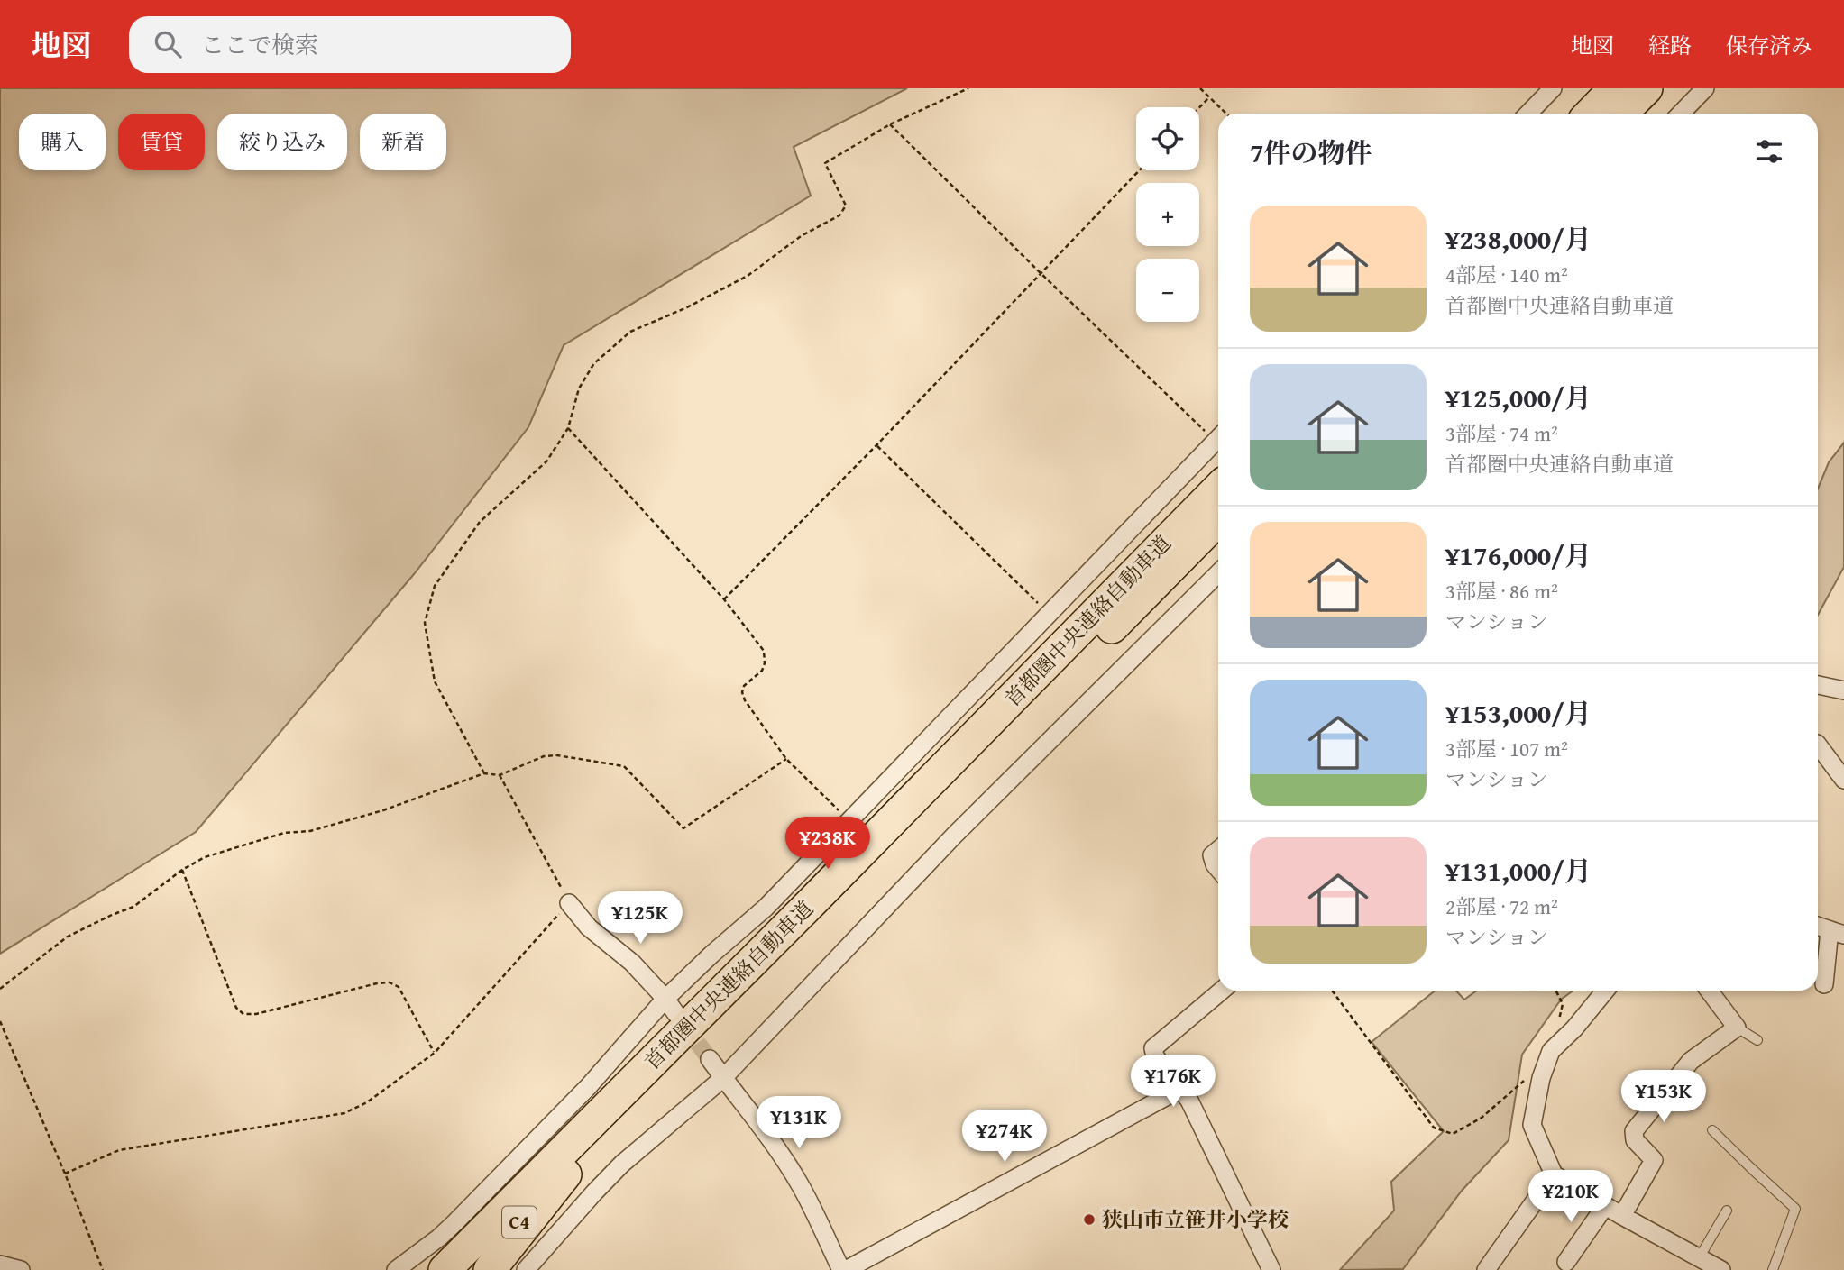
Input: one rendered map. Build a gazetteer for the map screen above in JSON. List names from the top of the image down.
{
  "streets": {
    "highway": ["首都圏中央連絡自動車道", "C4"]
  },
  "places": ["狭山市立笹井小学校"],
  "page": {
    "header": "地図",
    "search": "ここで検索",
    "nav": ["地図", "経路", "保存済み"],
    "map_buttons": ["+", "−"],
    "chip": [
      "購入",
      "賃貸",
      "絞り込み",
      "新着"
    ],
    "heading": "7件の物件",
    "list": [
      {
        "name": "¥238,000/月",
        "note": "4部屋 · 140 m² · 首都圏中央連絡自動車道"
      },
      {
        "name": "¥125,000/月",
        "note": "3部屋 · 74 m² · 首都圏中央連絡自動車道"
      },
      {
        "name": "¥176,000/月",
        "note": "3部屋 · 86 m² · マンション"
      },
      {
        "name": "¥153,000/月",
        "note": "3部屋 · 107 m² · マンション"
      },
      {
        "name": "¥131,000/月",
        "note": "2部屋 · 72 m² · マンション"
      }
    ],
    "price": [
      "¥238K",
      "¥125K",
      "¥176K",
      "¥153K",
      "¥131K",
      "¥274K",
      "¥210K"
    ]
  }
}
